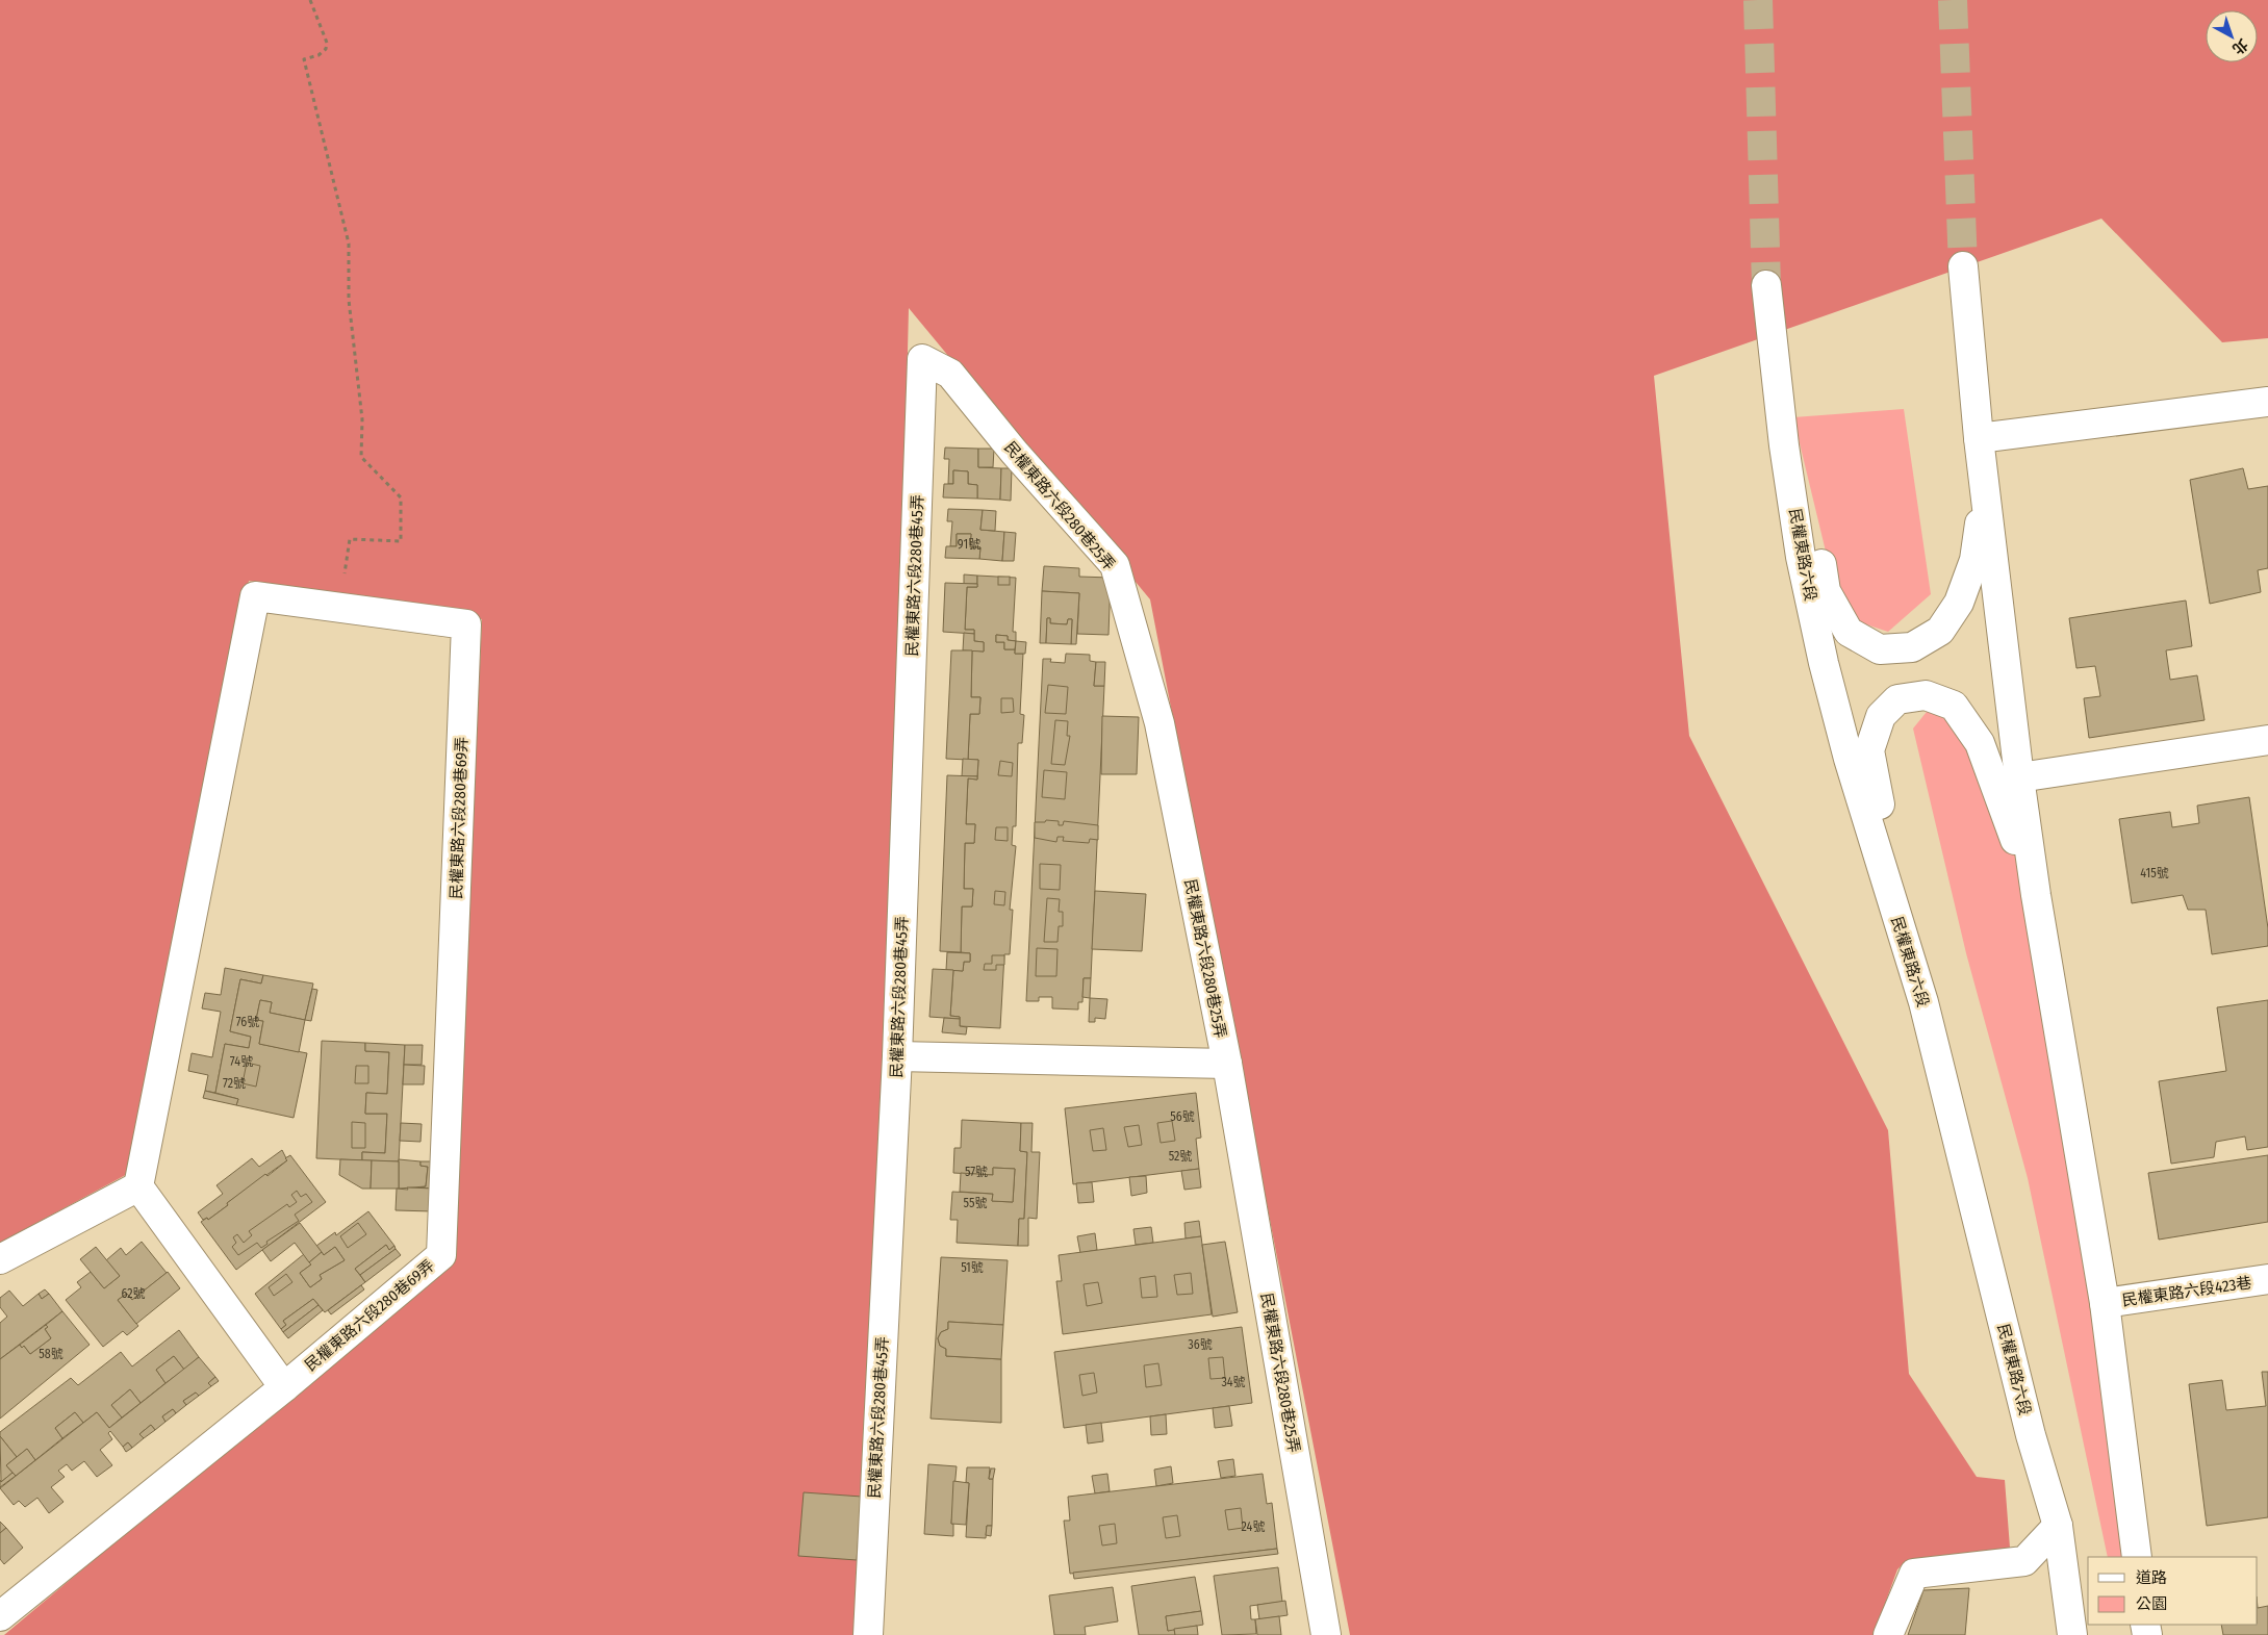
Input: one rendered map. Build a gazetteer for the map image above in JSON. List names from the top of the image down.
{
  "streets": {
    "street": [
      "民權東路六段280巷25弄",
      "民權東路六段",
      "民權東路六段280巷45弄",
      "民權東路六段280巷69弄",
      "民權東路六段423巷"
    ]
  },
  "crossings": [
    ["民權東路六段280巷25弄", "民權東路六段280巷45弄"]
  ],
  "house_numbers": [
    "91號",
    "415號",
    "76號",
    "74號",
    "72號",
    "56號",
    "52號",
    "57號",
    "55號",
    "51號",
    "62號",
    "36號",
    "58號",
    "34號",
    "24號"
  ],
  "legend": ["道路", "公園"],
  "north": "bottom right"
}
